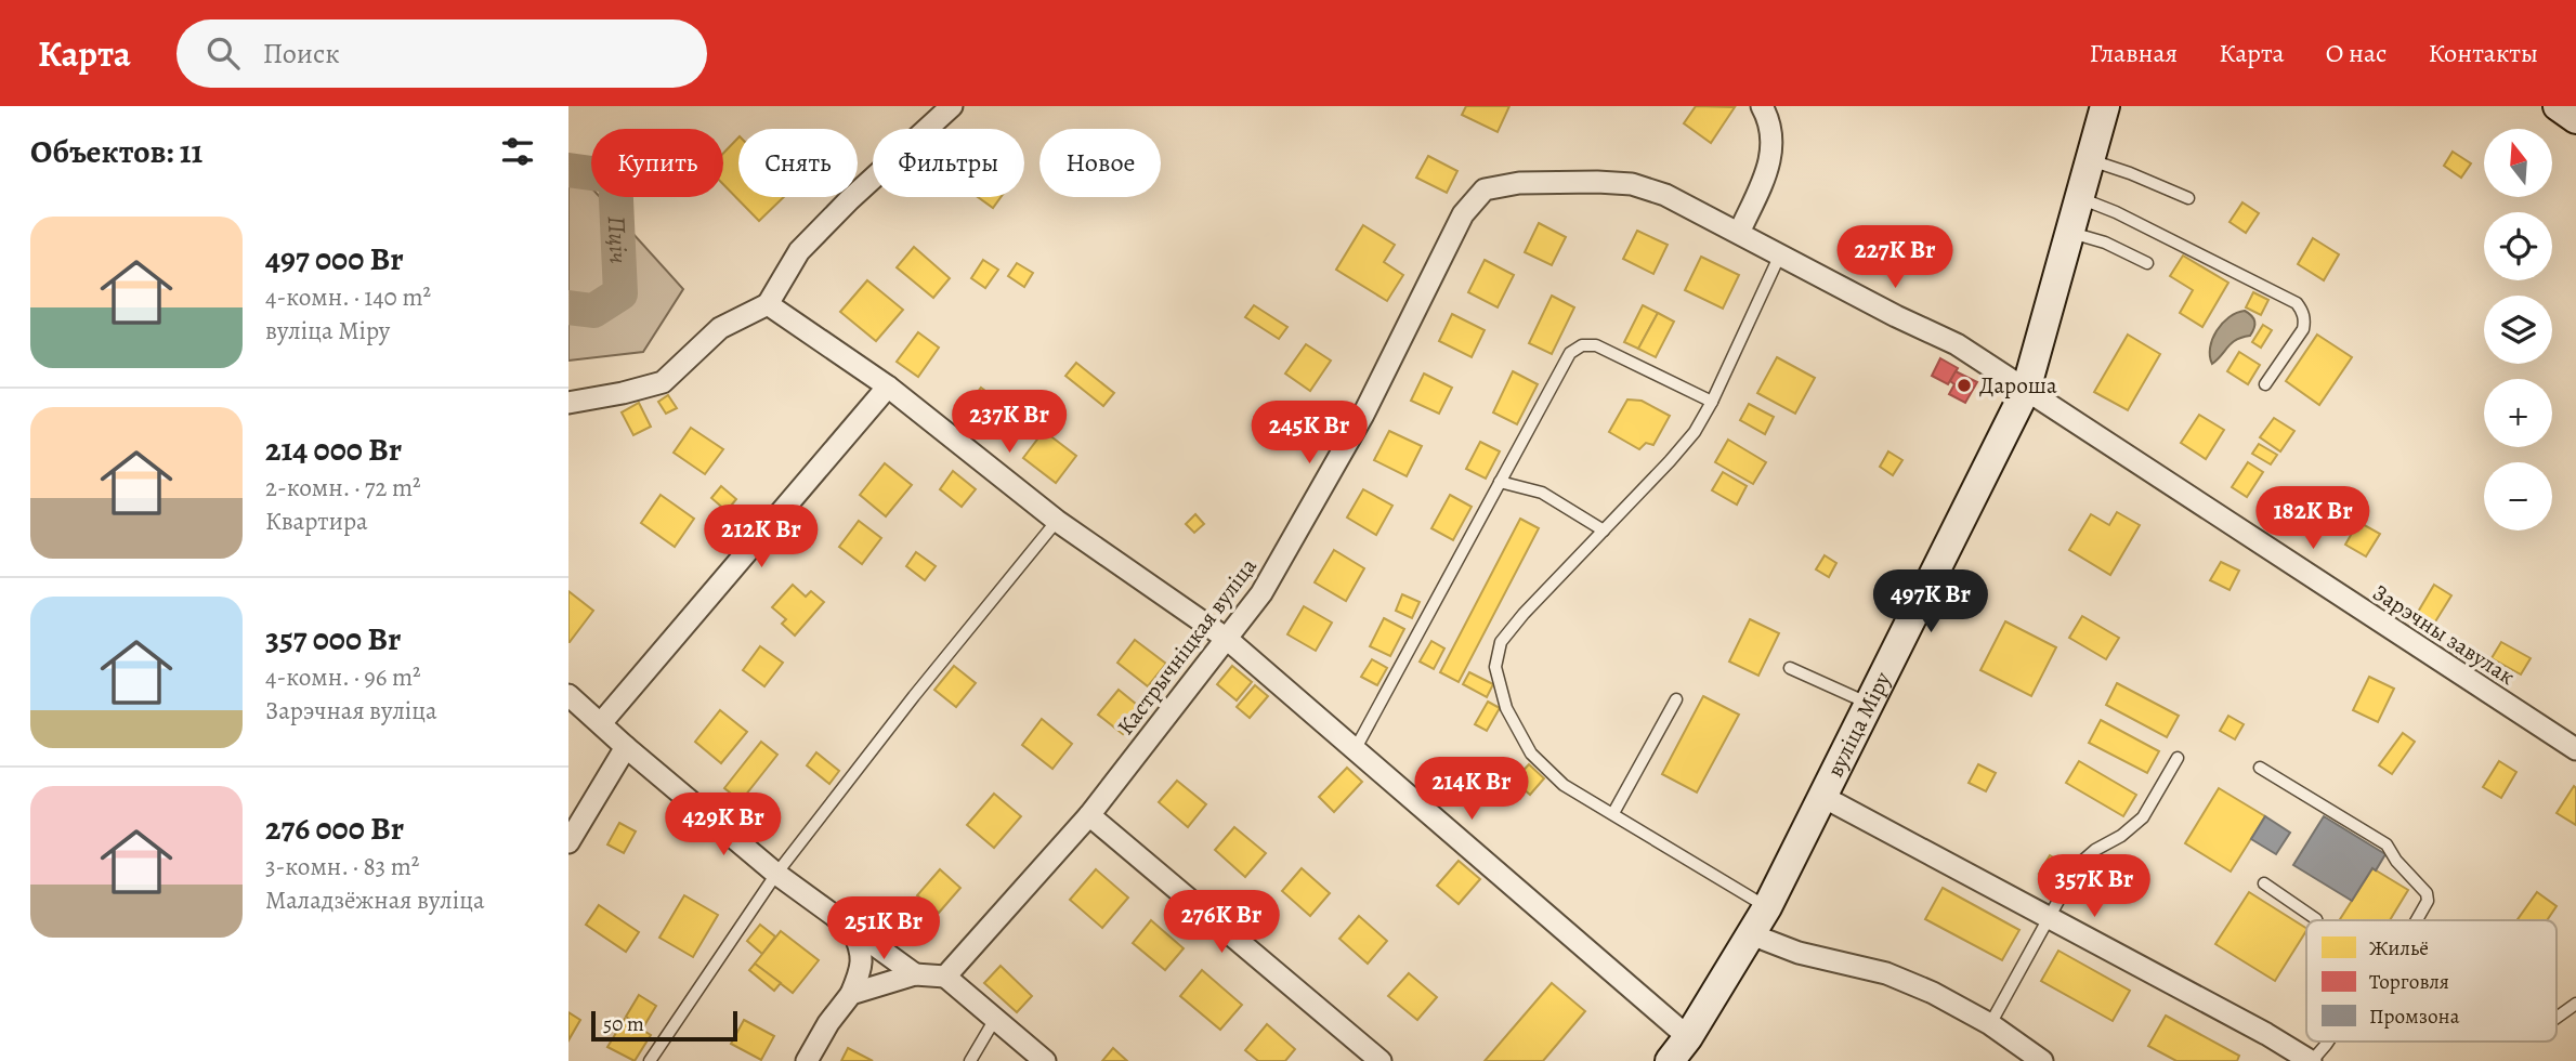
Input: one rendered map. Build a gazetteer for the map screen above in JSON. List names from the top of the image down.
{
  "streets": {
    "street": ["Зарэчны завулак", "Кастрычніцкая вуліца", "вуліца Міру"]
  },
  "crossings": [
    ["Зарэчны завулак", "Кастрычніцкая вуліца"],
    ["Зарэчны завулак", "вуліца Міру"]
  ],
  "water": ["Пціч"],
  "places": ["Дароша"],
  "legend": ["Жильё", "Торговля", "Промзона"],
  "scale_bar": "50 m",
  "north": "top",
  "page": {
    "header": "Карта",
    "search": "Поиск",
    "nav": [
      "Главная",
      "Карта",
      "О нас",
      "Контакты"
    ],
    "heading": "Объектов: 11",
    "map_buttons": ["+", "−"],
    "chip": [
      "Купить",
      "Снять",
      "Фильтры",
      "Новое"
    ],
    "list": [
      {
        "name": "497 000 Br",
        "note": "4-комн. · 140 m² · вуліца Міру"
      },
      {
        "name": "214 000 Br",
        "note": "2-комн. · 72 m² · Квартира"
      },
      {
        "name": "357 000 Br",
        "note": "4-комн. · 96 m² · Зарэчная вуліца"
      },
      {
        "name": "276 000 Br",
        "note": "3-комн. · 83 m² · Маладзёжная вуліца"
      }
    ],
    "price": [
      "227K Br",
      "237K Br",
      "245K Br",
      "182K Br",
      "212K Br",
      "497K Br",
      "214K Br",
      "429K Br",
      "357K Br",
      "276K Br",
      "251K Br"
    ],
    "scale": "50 m"
  }
}
